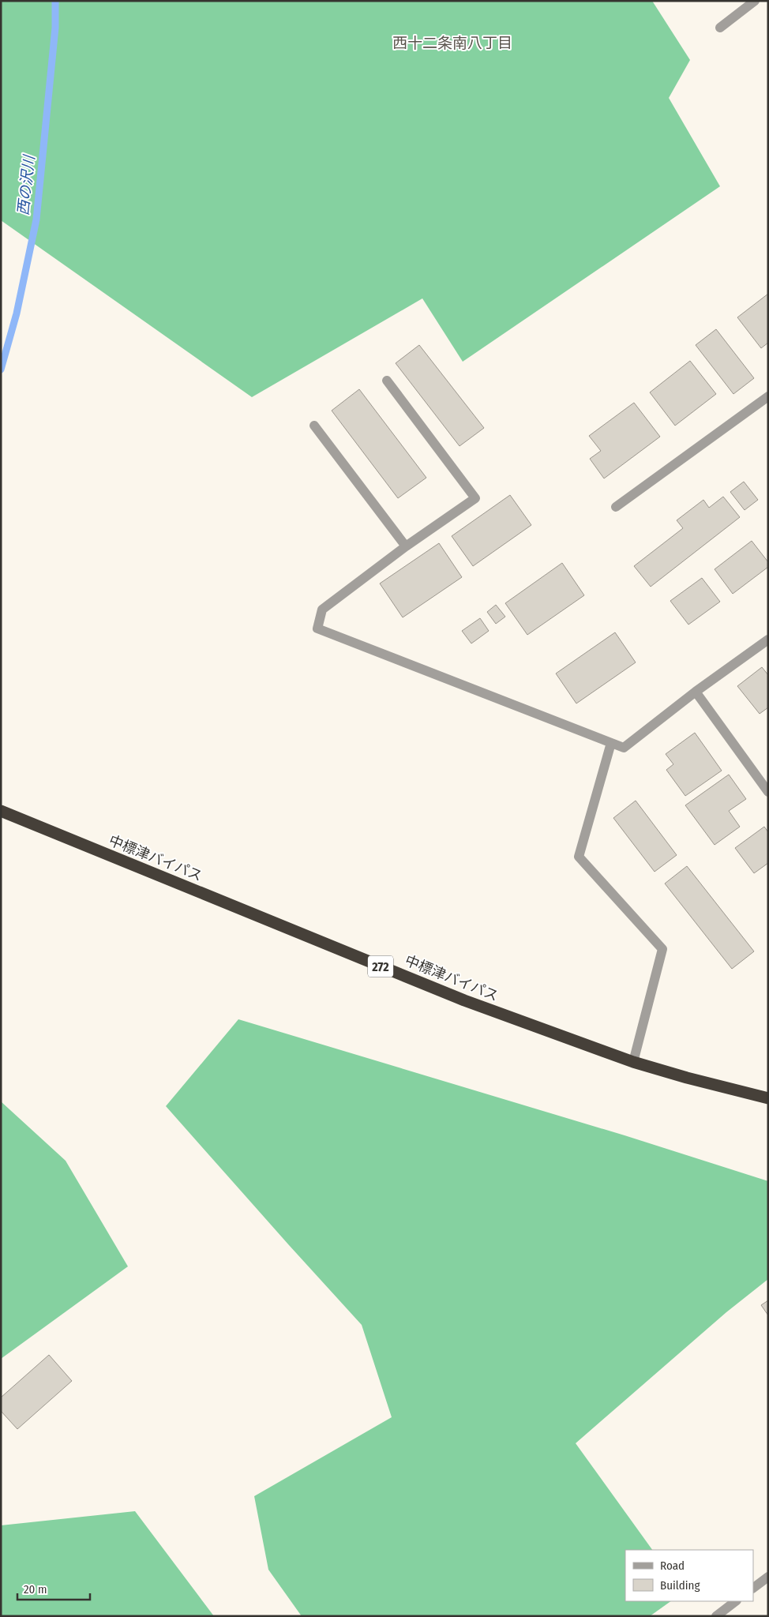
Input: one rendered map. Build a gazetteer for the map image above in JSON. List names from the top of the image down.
{
  "streets": {
    "highway": ["中標津バイパス", "272"]
  },
  "districts": ["西十二条南八丁目"],
  "water": ["西の沢川"],
  "legend": ["Road", "Building"],
  "scale_bar": "20 m"
}
